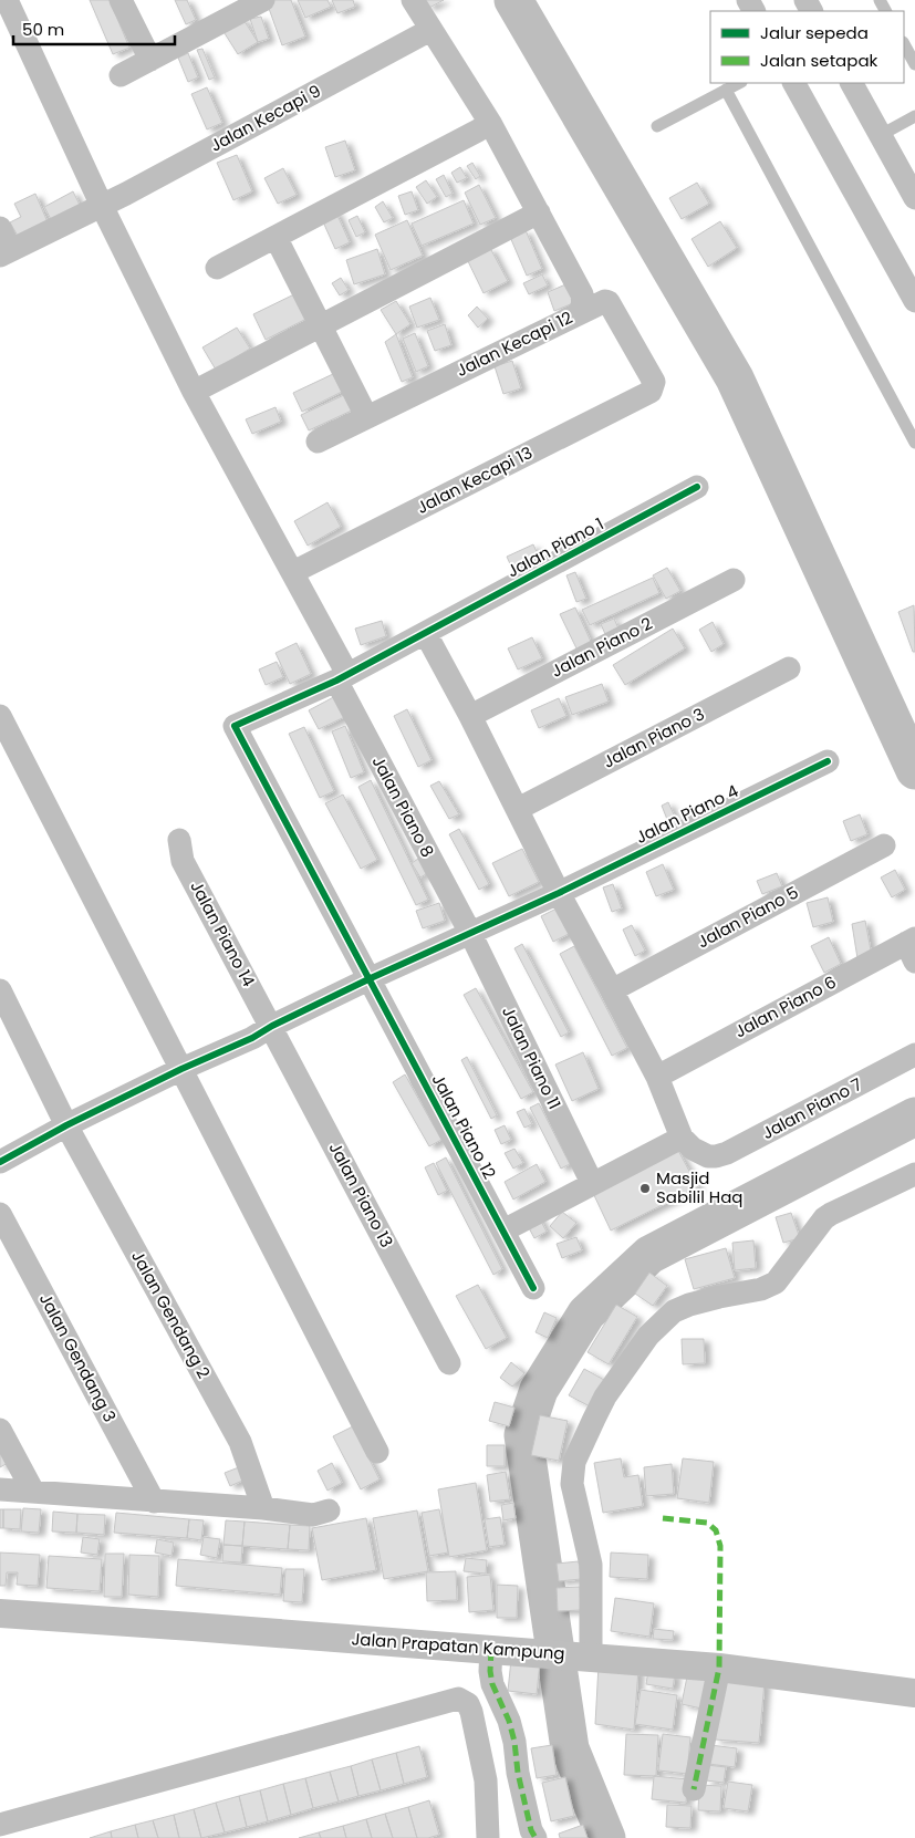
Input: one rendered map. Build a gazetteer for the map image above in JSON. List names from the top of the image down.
{
  "streets": {
    "street": [
      "Jalan Kecapi 9",
      "Jalan Kecapi 12",
      "Jalan Kecapi 13",
      "Jalan Piano 1",
      "Jalan Piano 2",
      "Jalan Piano 3",
      "Jalan Piano 8",
      "Jalan Piano 4",
      "Jalan Piano 5",
      "Jalan Piano 14",
      "Jalan Piano 6",
      "Jalan Piano 11",
      "Jalan Piano 7",
      "Jalan Piano 12",
      "Jalan Piano 13",
      "Jalan Gendang 2",
      "Jalan Gendang 3",
      "Jalan Prapatan Kampung"
    ]
  },
  "crossings": [
    ["Jalan Kecapi 9", "Jalan Kecapi 12"],
    ["Jalan Kecapi 9", "Jalan Piano 8"],
    ["Jalan Kecapi 12", "Jalan Kecapi 13"],
    ["Jalan Kecapi 13", "Jalan Piano 8"],
    ["Jalan Piano 1", "Jalan Piano 8"],
    ["Jalan Piano 1", "Jalan Piano 12"],
    ["Jalan Piano 8", "Jalan Piano 4"],
    ["Jalan Piano 8", "Jalan Piano 11"],
    ["Jalan Piano 8", "Jalan Piano 12"],
    ["Jalan Piano 4", "Jalan Piano 14"],
    ["Jalan Piano 4", "Jalan Piano 11"],
    ["Jalan Piano 4", "Jalan Piano 12"],
    ["Jalan Piano 4", "Jalan Piano 13"],
    ["Jalan Piano 4", "Jalan Gendang 2"],
    ["Jalan Piano 14", "Jalan Piano 13"]
  ],
  "places": ["Masjid Sabilil Haq"],
  "legend": ["Jalur sepeda", "Jalan setapak"],
  "scale_bar": "50 m"
}
